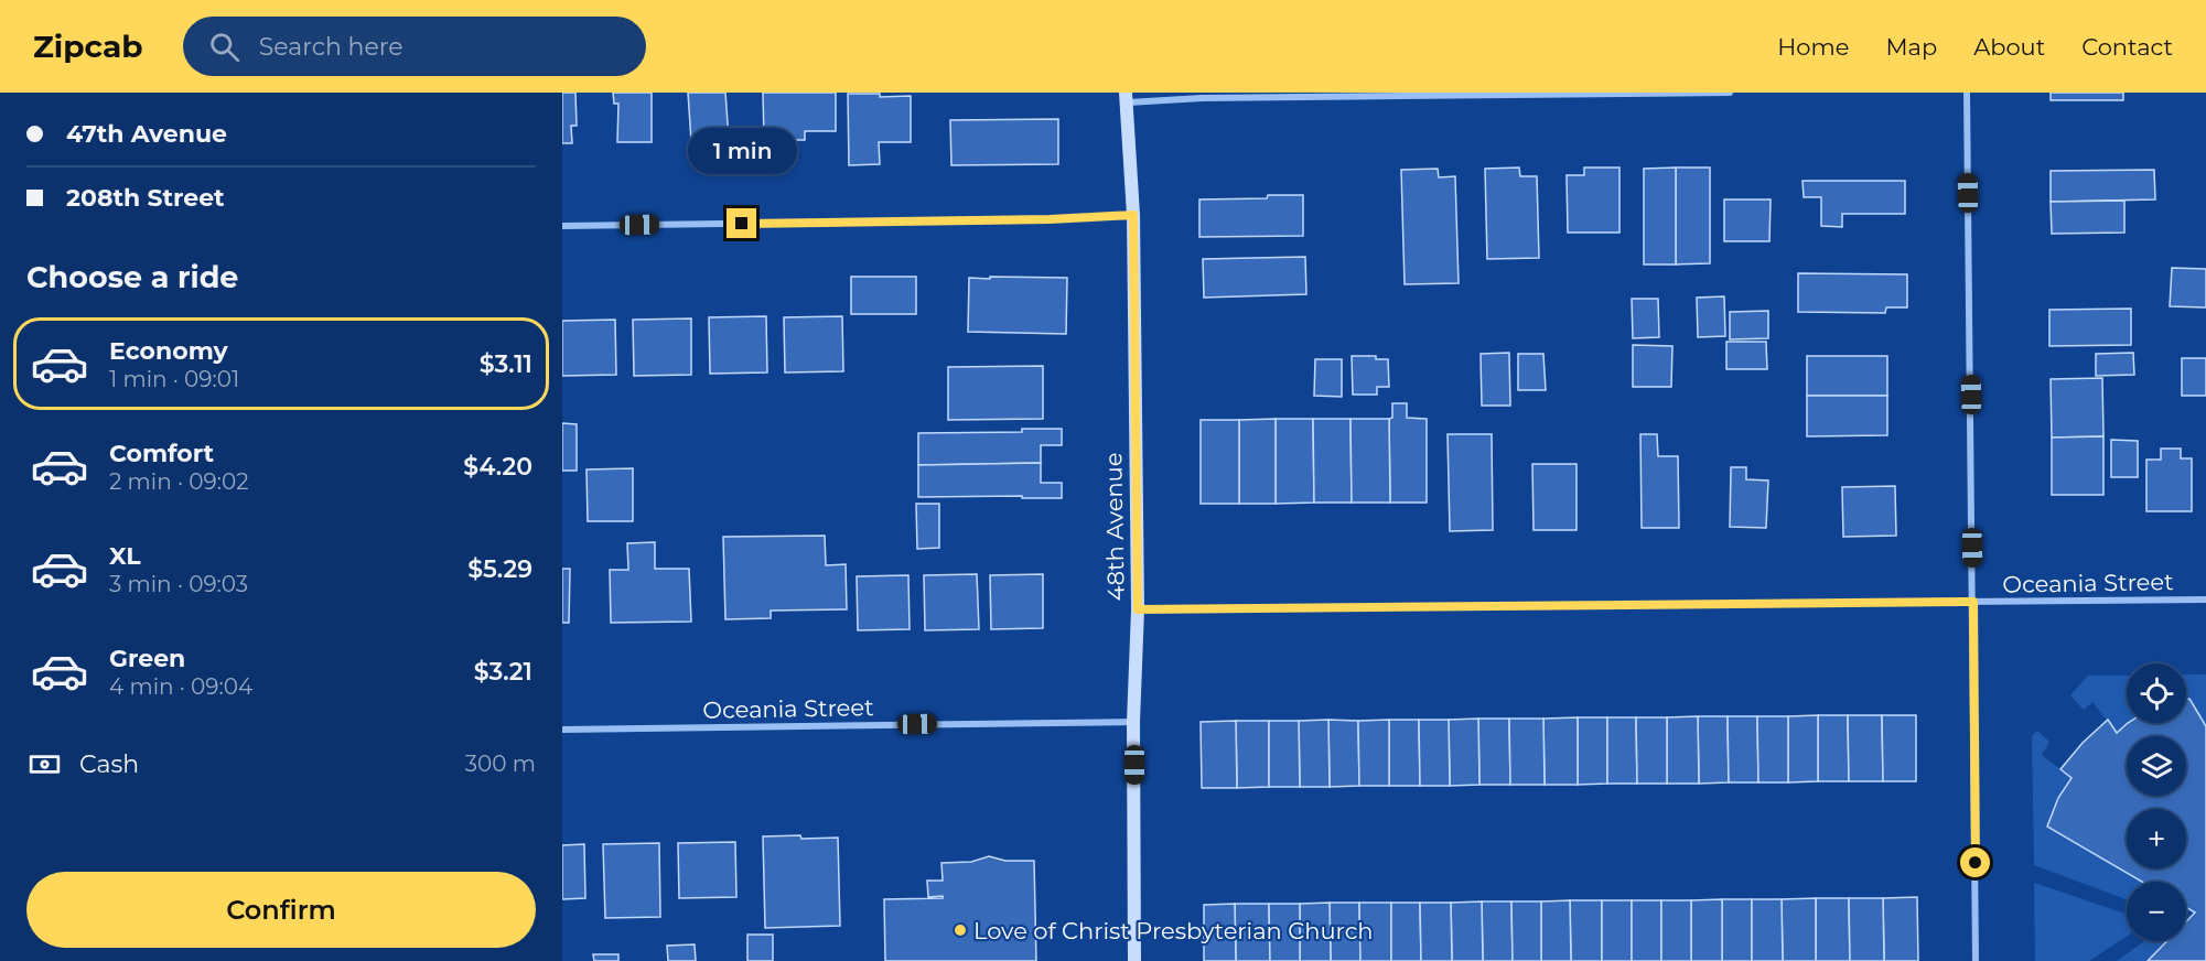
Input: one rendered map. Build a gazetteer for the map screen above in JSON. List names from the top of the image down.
{
  "streets": {
    "street": ["48th Avenue", "Oceania Street"]
  },
  "crossings": [
    ["48th Avenue", "Oceania Street"]
  ],
  "places": ["Love of Christ Presbyterian Church"],
  "page": {
    "header": "Zipcab",
    "search": "Search here",
    "nav": [
      "Home",
      "Map",
      "About",
      "Contact"
    ],
    "banner": ["47th Avenue", "208th Street"],
    "bubble": "1 min",
    "heading": "Choose a ride",
    "list": [
      {
        "name": "Economy",
        "note": "1 min · 09:01",
        "value": "$3.11"
      },
      {
        "name": "Comfort",
        "note": "2 min · 09:02",
        "value": "$4.20"
      },
      {
        "name": "XL",
        "note": "3 min · 09:03",
        "value": "$5.29"
      },
      {
        "name": "Green",
        "note": "4 min · 09:04",
        "value": "$3.21"
      }
    ],
    "map_buttons": ["+", "−"],
    "pay": ["Cash", "300 m"],
    "buttons": "Confirm"
  }
}
